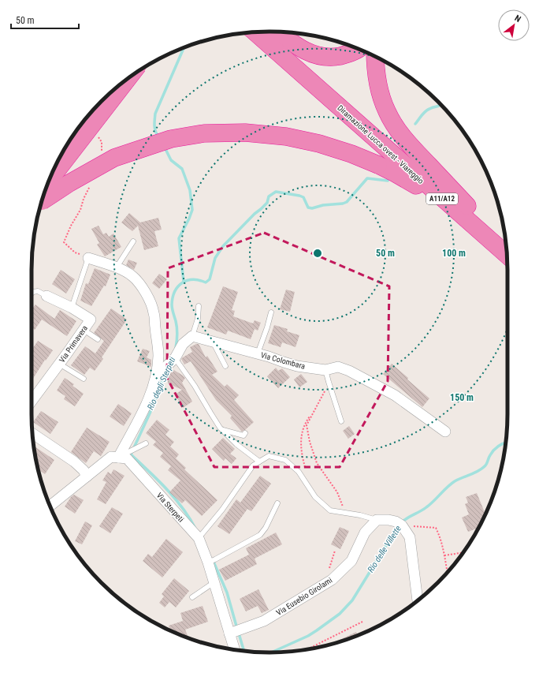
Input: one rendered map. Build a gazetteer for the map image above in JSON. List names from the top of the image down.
{
  "streets": {
    "highway": ["Diramazione Lucca ovest - Viareggio", "A11/A12"],
    "street": [
      "Via Primavera",
      "Via Colombara",
      "Via Sterpeti",
      "Via Eusebio Girolami"
    ]
  },
  "crossings": [
    ["Via Sterpeti", "Via Eusebio Girolami"]
  ],
  "water": ["Rio degli Sterpeti", "Rio delle Villette"],
  "scale_bar": "50 m",
  "north": "top right",
  "rings": ["50 m", "100 m", "150 m"]
}
